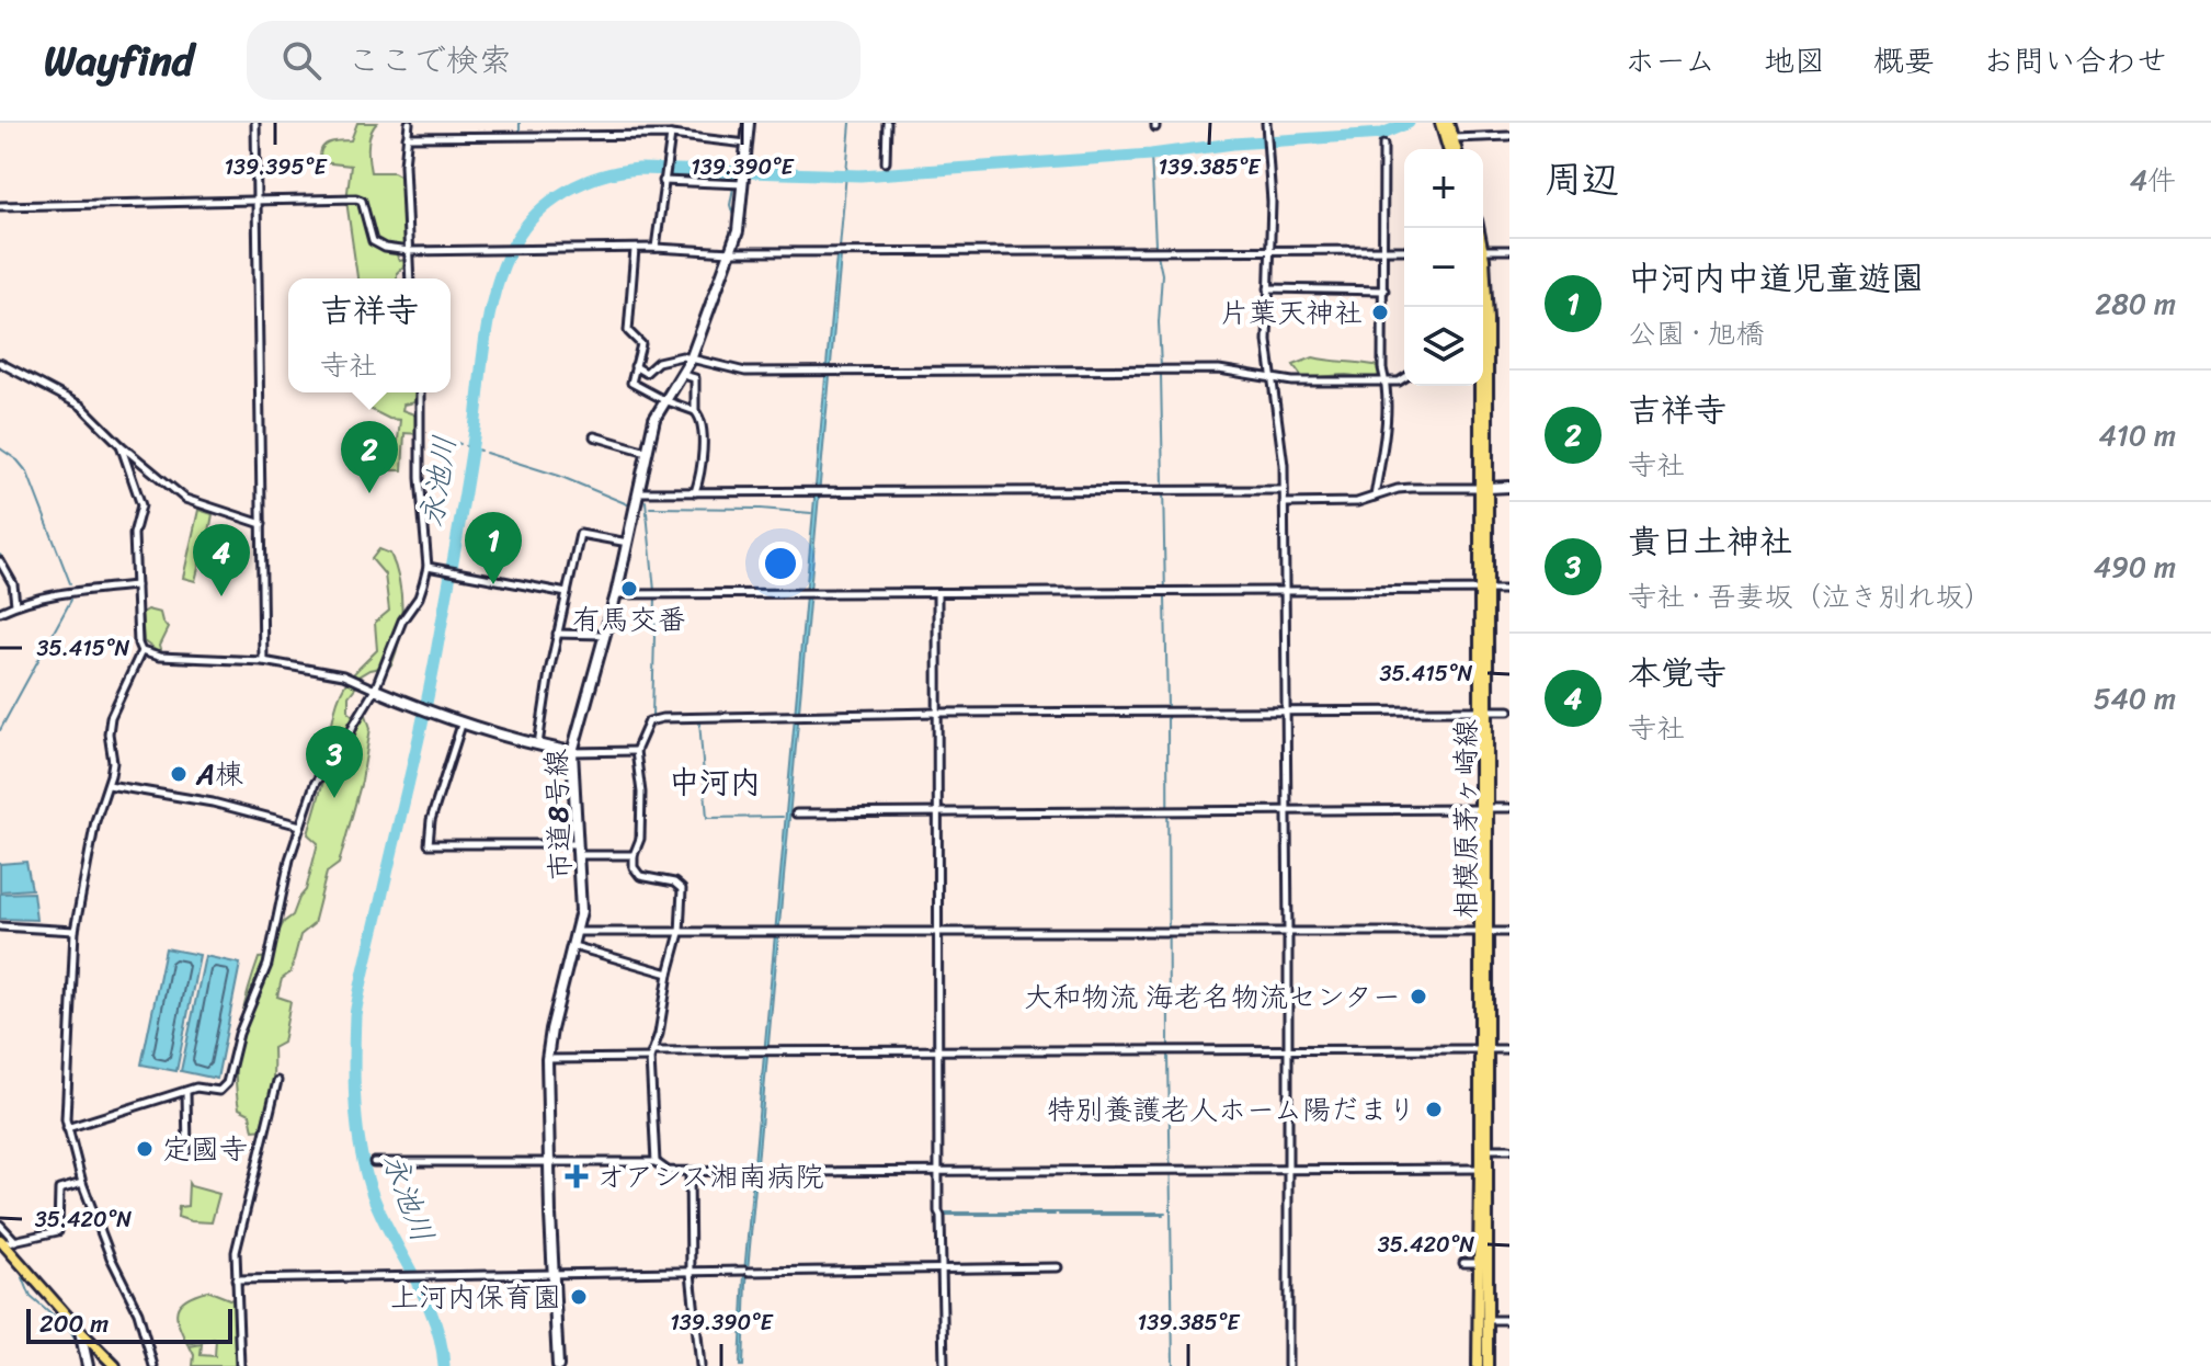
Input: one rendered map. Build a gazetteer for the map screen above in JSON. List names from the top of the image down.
{
  "streets": {
    "main road": ["相模原茅ヶ崎線"],
    "street": ["市道8号線"]
  },
  "districts": ["中河内"],
  "water": ["永池川"],
  "places": {
    "other": [
      "片葉天神社",
      "有馬交番",
      "A棟",
      "大和物流 海老名物流センター",
      "特別養護老人ホーム陽だまり",
      "定國寺",
      "上河内保育園"
    ],
    "health": ["オアシス湘南病院"]
  },
  "scale_bar": "200 m",
  "page": {
    "header": "Wayfind",
    "search": "ここで検索",
    "nav": [
      "ホーム",
      "地図",
      "概要",
      "お問い合わせ"
    ],
    "heading": ["周辺", "4件"],
    "map_buttons": ["+", "−"],
    "list": [
      {
        "mark": "1",
        "name": "中河内中道児童遊園",
        "note": "公園 · 旭橋",
        "value": "280 m"
      },
      {
        "mark": "2",
        "name": "吉祥寺",
        "note": "寺社",
        "value": "410 m"
      },
      {
        "mark": "3",
        "name": "貴日土神社",
        "note": "寺社 · 吾妻坂（泣き別れ坂）",
        "value": "490 m"
      },
      {
        "mark": "4",
        "name": "本覚寺",
        "note": "寺社",
        "value": "540 m"
      }
    ],
    "popup": ["吉祥寺", "寺社"],
    "pins": [
      "2",
      "1",
      "4",
      "3"
    ],
    "scale": "200 m"
  },
  "coordinates": [
    "139.395°E",
    "139.390°E",
    "139.385°E",
    "35.415°N",
    "35.420°N"
  ]
}
